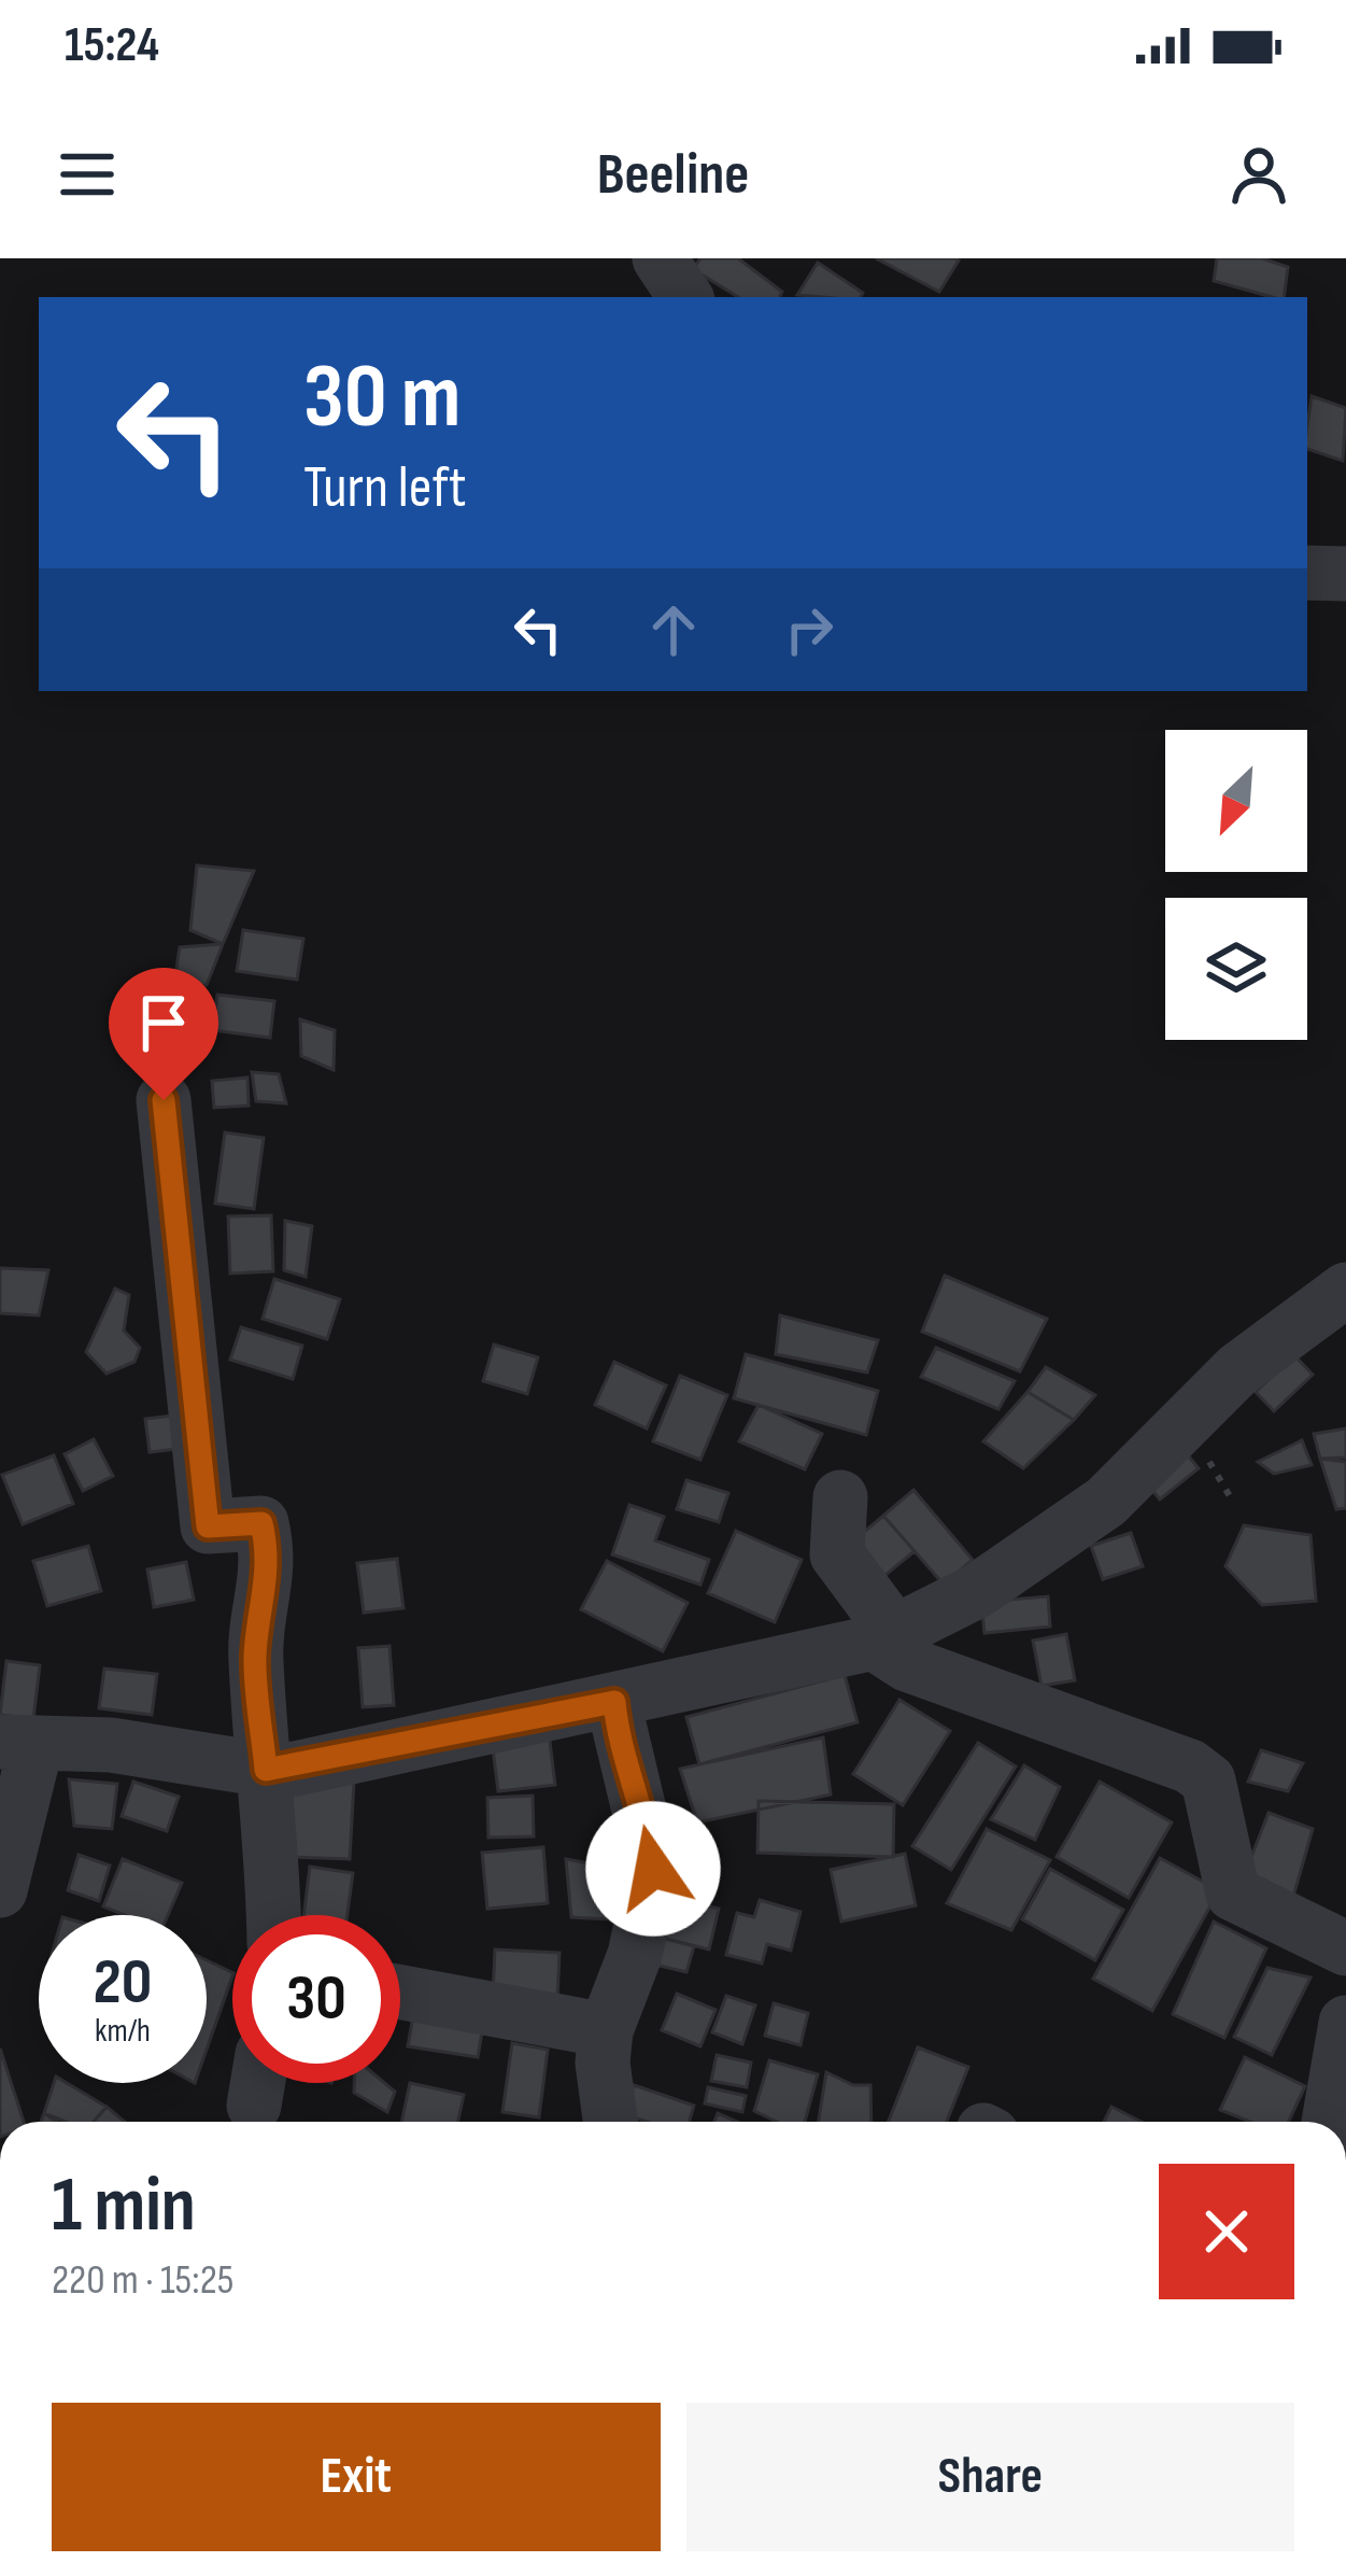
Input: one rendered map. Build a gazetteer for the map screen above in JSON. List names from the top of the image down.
{
  "north": "bottom left",
  "page": {
    "status": "15:24",
    "header": "Beeline",
    "turn": ["30 m", "Turn left"],
    "speed": "20 km/h",
    "limit": "30",
    "heading": ["1 min", "220 m · 15:25"],
    "buttons": ["Exit", "Share"]
  }
}
